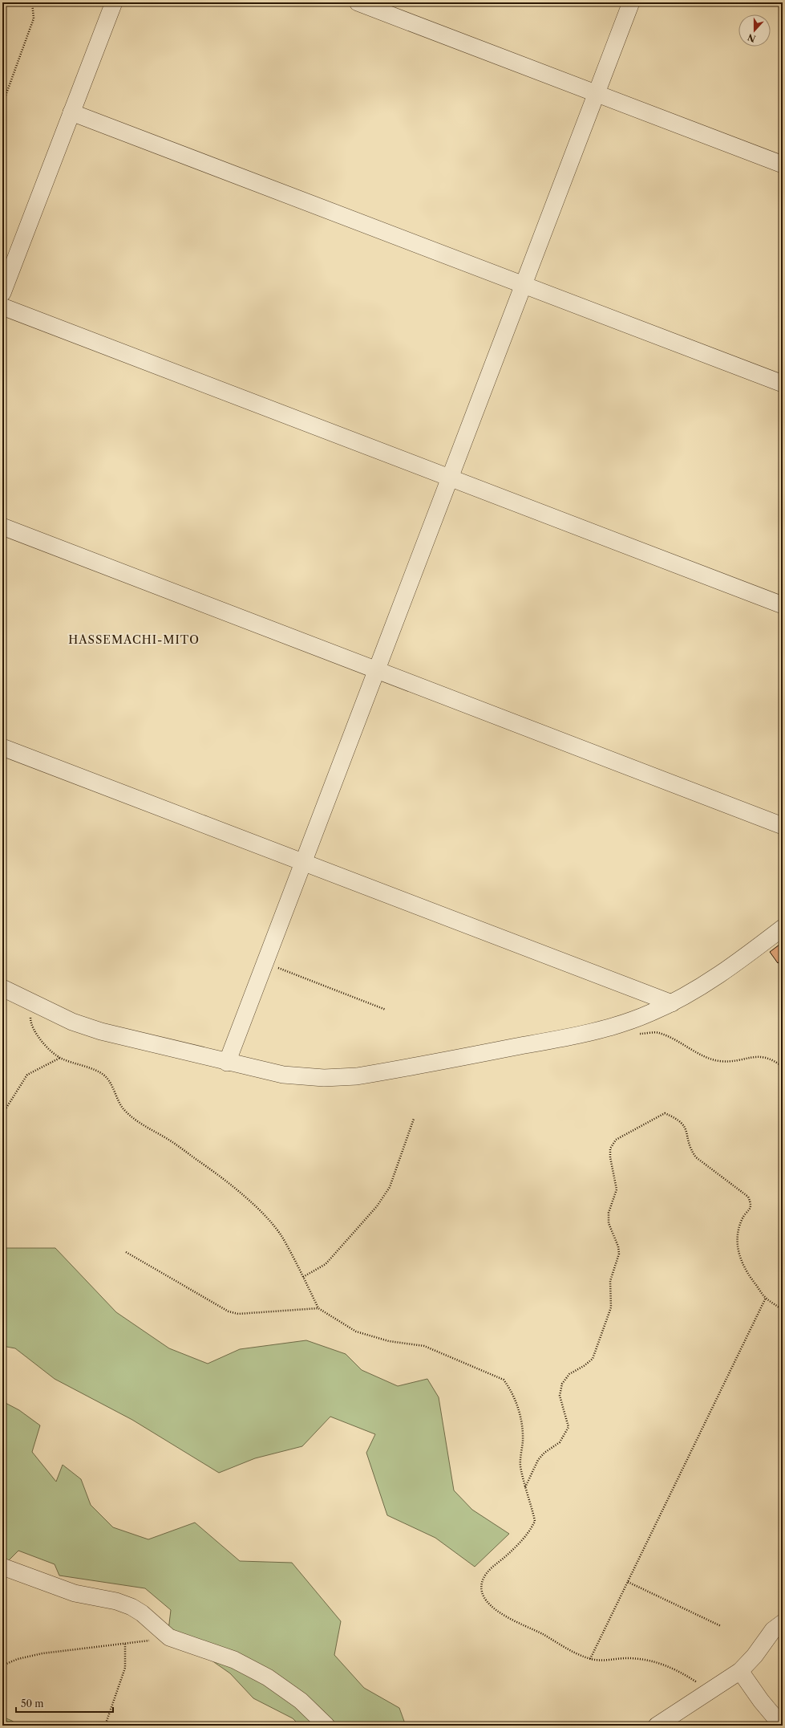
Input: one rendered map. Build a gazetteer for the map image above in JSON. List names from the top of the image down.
{
  "districts": ["HASSEMACHI-MITO"],
  "scale_bar": "50 m",
  "north": "bottom"
}
